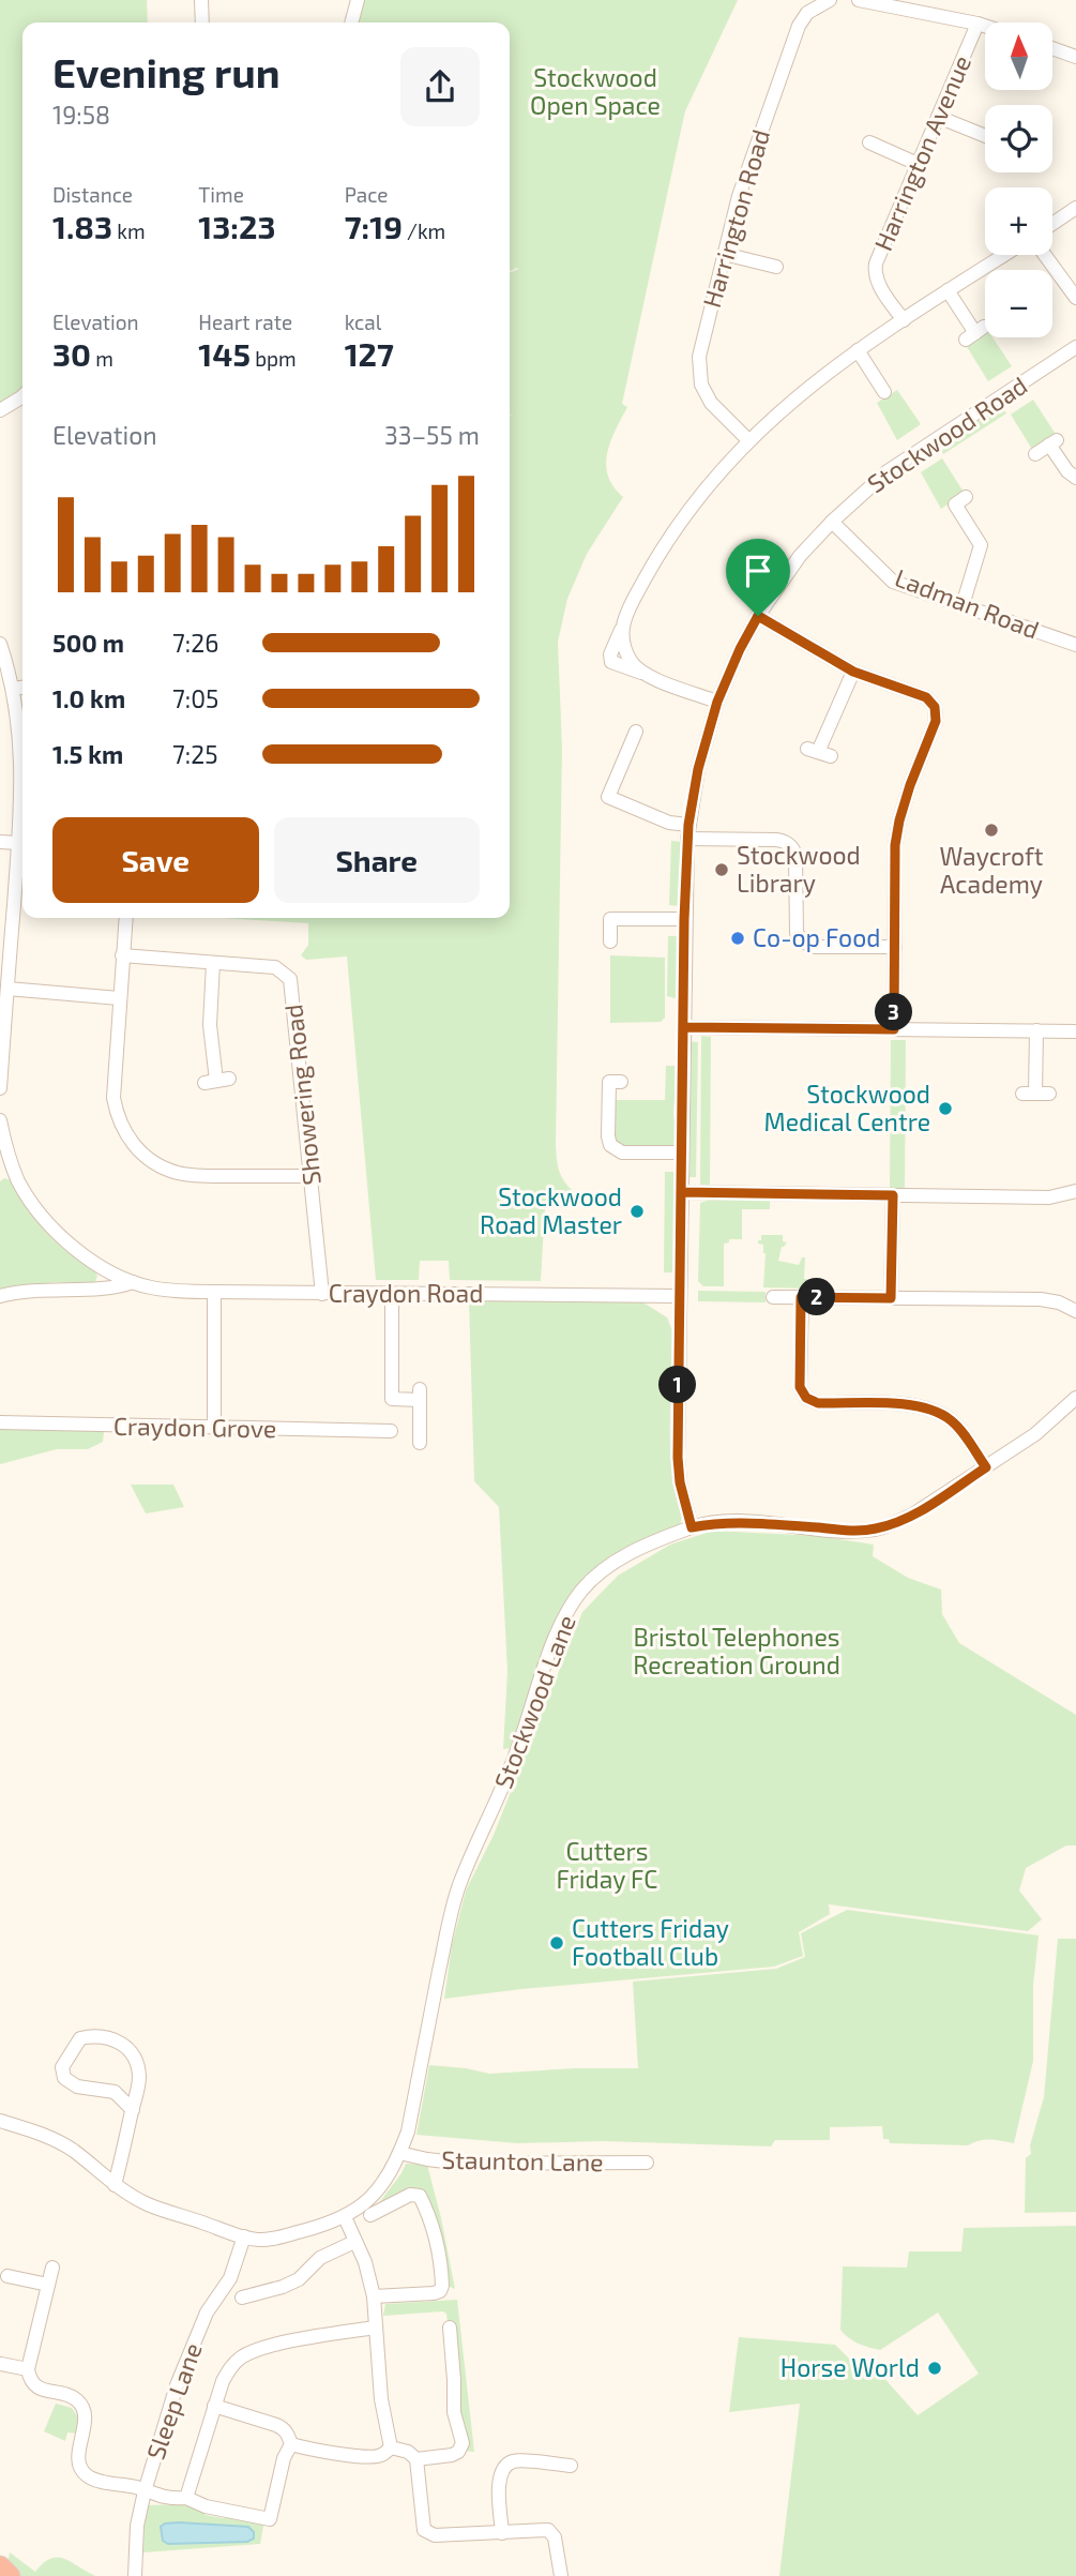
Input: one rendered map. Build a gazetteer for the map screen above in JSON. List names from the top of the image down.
{
  "streets": {
    "street": [
      "Harrington Avenue",
      "Harrington Road",
      "Stockwood Road",
      "Ladman Road",
      "Showering Road",
      "Craydon Road",
      "Craydon Grove",
      "Stockwood Lane",
      "Staunton Lane",
      "Sleep Lane"
    ]
  },
  "crossings": [
    ["Stockwood Road", "Ladman Road"],
    ["Stockwood Road", "Craydon Road"],
    ["Stockwood Road", "Stockwood Lane"],
    ["Showering Road", "Craydon Road"],
    ["Stockwood Lane", "Staunton Lane"]
  ],
  "parks": ["Stockwood Open Space", "Bristol Telephones Recreation Ground", "Cutters Friday FC"],
  "places": [
    "Waycroft Academy",
    "Stockwood Library",
    "Co-op Food",
    "Stockwood Medical Centre",
    "Stockwood Road Master",
    "Cutters Friday Football Club",
    "Horse World"
  ],
  "north": "top",
  "page": {
    "map_buttons": ["+", "−"],
    "heading": ["Evening run", "19:58"],
    "stats": [
      ["Distance", "1.83 km"],
      ["Time", "13:23"],
      ["Pace", "7:19 /km"],
      ["Elevation", "30 m"],
      ["Heart rate", "145 bpm"],
      ["kcal", "127"]
    ],
    "chart": ["Elevation", "33–55 m"],
    "list": [
      {
        "name": "500 m",
        "note": "7:26"
      },
      {
        "name": "1.0 km",
        "note": "7:05"
      },
      {
        "name": "1.5 km",
        "note": "7:25"
      }
    ],
    "buttons": ["Save", "Share"],
    "pins": ["3", "2", "1"]
  }
}
